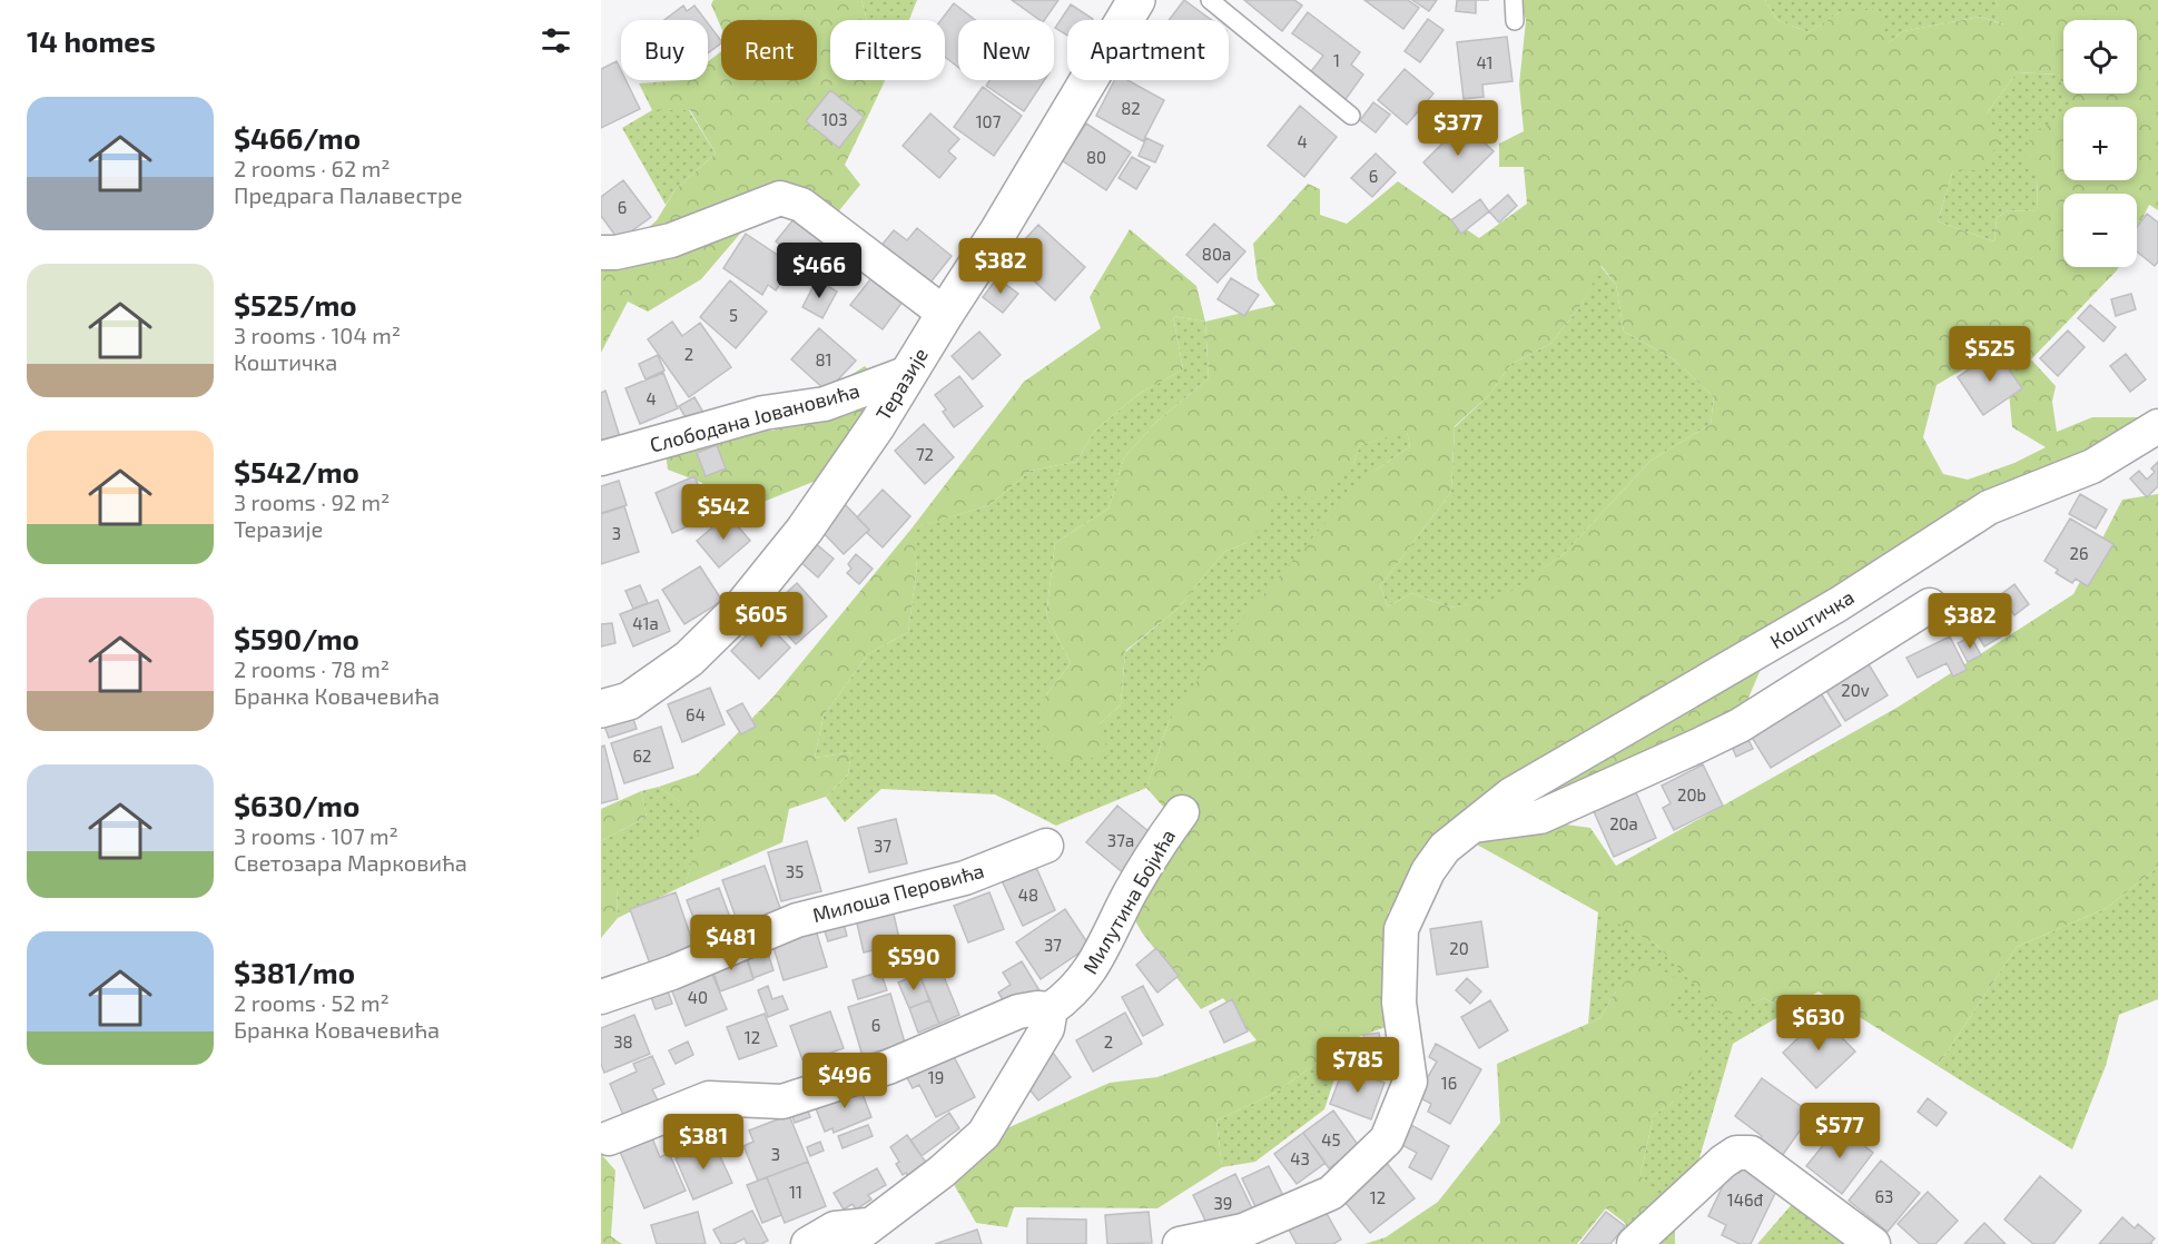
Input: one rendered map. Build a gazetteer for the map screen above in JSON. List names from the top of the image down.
{
  "streets": {
    "street": [
      "Теразије",
      "Слободана Јовановића",
      "Коштичка",
      "Милоша Перовића",
      "Милутина Бојића"
    ]
  },
  "crossings": [
    ["Теразије", "Слободана Јовановића"]
  ],
  "house_numbers": [
    "1",
    "41",
    "82",
    "103",
    "107",
    "4",
    "80",
    "6",
    "6",
    "80a",
    "5",
    "2",
    "81",
    "4",
    "72",
    "3",
    "26",
    "41a",
    "20v",
    "64",
    "62",
    "20b",
    "20a",
    "37a",
    "37",
    "35",
    "48",
    "37",
    "20",
    "40",
    "6",
    "12",
    "38",
    "2",
    "19",
    "16",
    "45",
    "3",
    "43",
    "11",
    "63",
    "12",
    "146đ",
    "39"
  ],
  "page": {
    "heading": "14 homes",
    "map_buttons": ["+", "−"],
    "chip": [
      "Buy",
      "Rent",
      "Filters",
      "New",
      "Apartment"
    ],
    "list": [
      {
        "name": "$466/mo",
        "note": "2 rooms · 62 m² · Предрага Палавестре"
      },
      {
        "name": "$525/mo",
        "note": "3 rooms · 104 m² · Коштичка"
      },
      {
        "name": "$542/mo",
        "note": "3 rooms · 92 m² · Теразије"
      },
      {
        "name": "$590/mo",
        "note": "2 rooms · 78 m² · Бранка Ковачевића"
      },
      {
        "name": "$630/mo",
        "note": "3 rooms · 107 m² · Светозара Марковића"
      },
      {
        "name": "$381/mo",
        "note": "2 rooms · 52 m² · Бранка Ковачевића"
      }
    ],
    "price": [
      "$377",
      "$382",
      "$466",
      "$525",
      "$542",
      "$605",
      "$382",
      "$481",
      "$590",
      "$630",
      "$785",
      "$496",
      "$577",
      "$381"
    ]
  }
}
